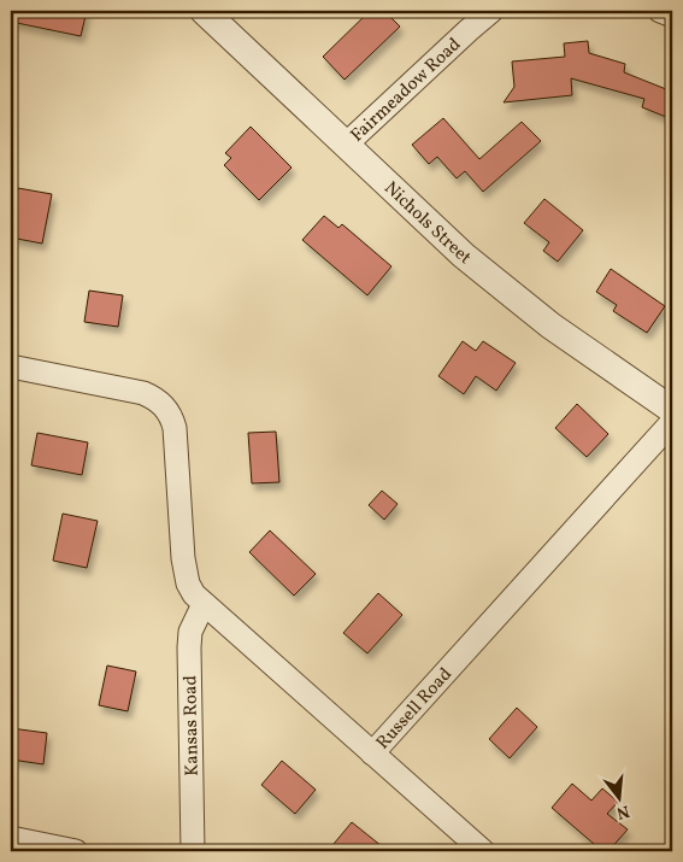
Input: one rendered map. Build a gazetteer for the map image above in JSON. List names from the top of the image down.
{
  "streets": {
    "street": [
      "Fairmeadow Road",
      "Nichols Street",
      "Russell Road",
      "Kansas Road"
    ]
  },
  "crossings": [
    ["Fairmeadow Road", "Nichols Street"],
    ["Russell Road", "Kansas Road"]
  ],
  "north": "bottom"
}
